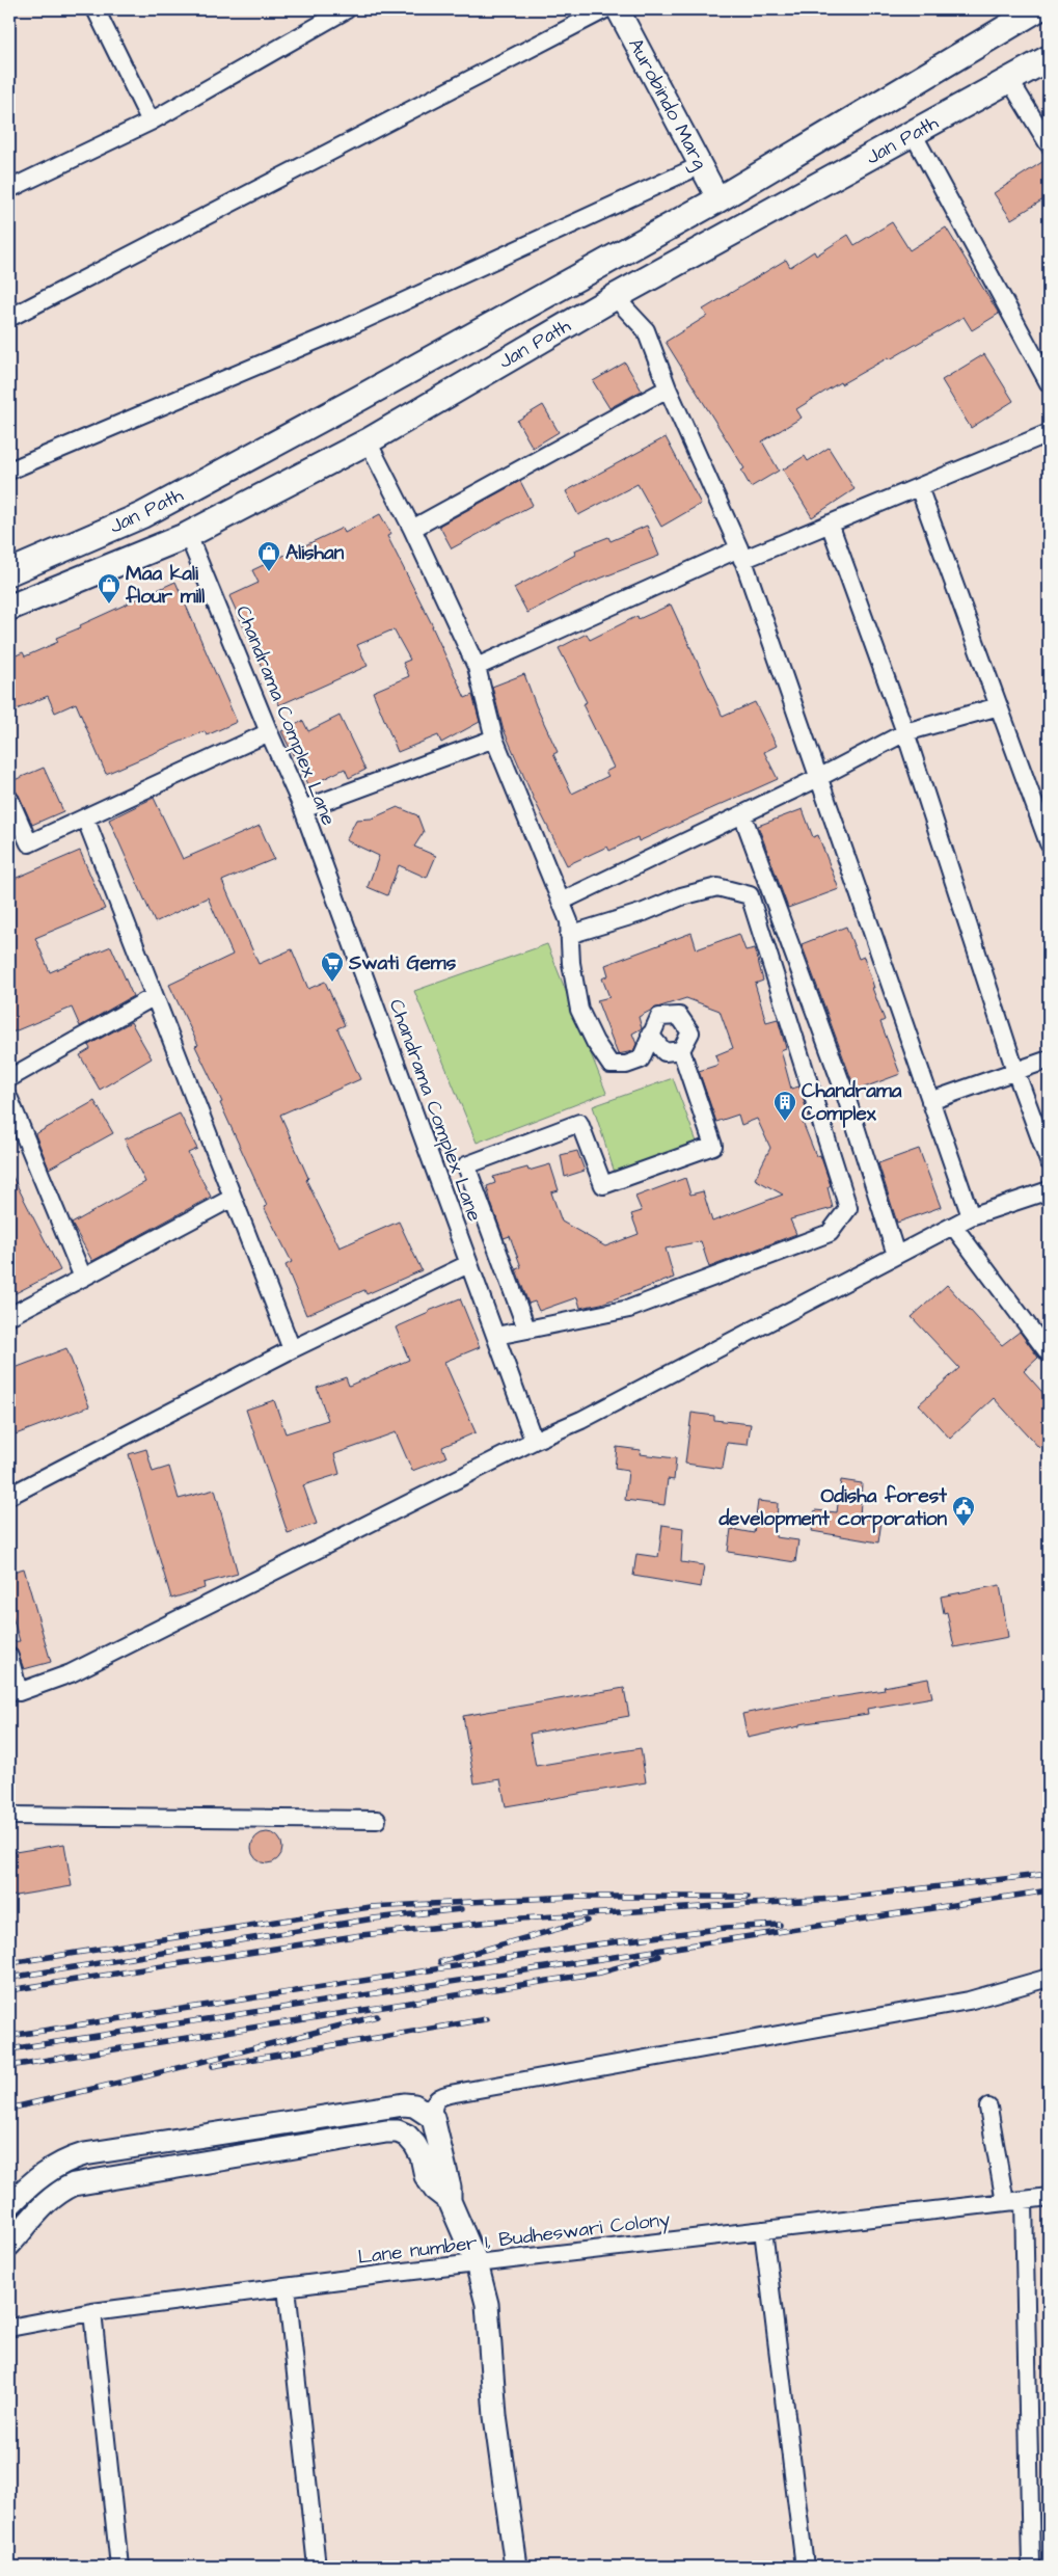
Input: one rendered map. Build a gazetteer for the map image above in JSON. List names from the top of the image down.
{
  "streets": {
    "main road": ["Jan Path"],
    "street": ["Aurobindo Marg", "Chandrama Complex Lane", "Lane number 1, Budheswari Colony"]
  },
  "crossings": [
    ["Aurobindo Marg", "Jan Path"],
    ["Jan Path", "Chandrama Complex Lane"]
  ],
  "places": {
    "shop": ["Alishan", "Maa kali flour mill"],
    "supermarket": ["Swati Gems"],
    "building": ["Chandrama Complex"],
    "public building": ["Odisha forest development corporation"]
  }
}
